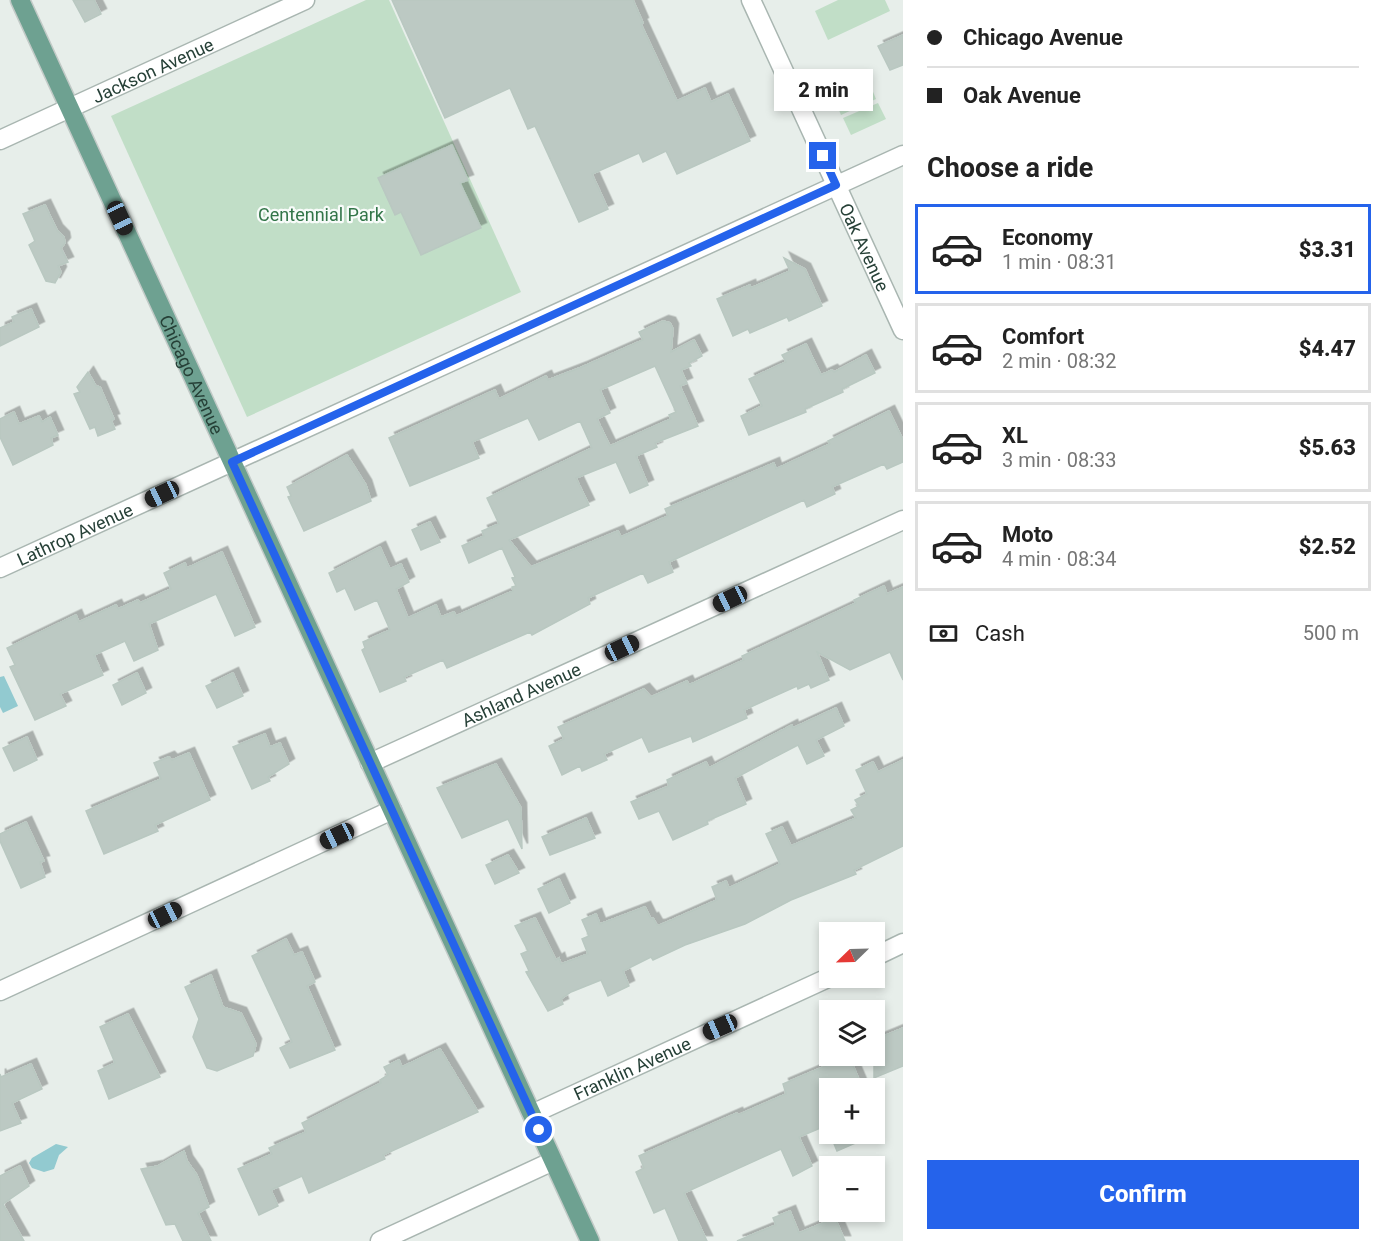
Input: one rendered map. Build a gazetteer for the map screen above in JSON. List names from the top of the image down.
{
  "streets": {
    "main road": ["Chicago Avenue"],
    "street": [
      "Jackson Avenue",
      "Oak Avenue",
      "Lathrop Avenue",
      "Ashland Avenue",
      "Franklin Avenue"
    ]
  },
  "crossings": [
    ["Jackson Avenue", "Chicago Avenue"],
    ["Oak Avenue", "Lathrop Avenue"],
    ["Chicago Avenue", "Lathrop Avenue"],
    ["Chicago Avenue", "Ashland Avenue"],
    ["Chicago Avenue", "Franklin Avenue"]
  ],
  "parks": ["Centennial Park"],
  "north": "bottom left",
  "page": {
    "banner": ["Chicago Avenue", "Oak Avenue"],
    "bubble": "2 min",
    "heading": "Choose a ride",
    "list": [
      {
        "name": "Economy",
        "note": "1 min · 08:31",
        "value": "$3.31"
      },
      {
        "name": "Comfort",
        "note": "2 min · 08:32",
        "value": "$4.47"
      },
      {
        "name": "XL",
        "note": "3 min · 08:33",
        "value": "$5.63"
      },
      {
        "name": "Moto",
        "note": "4 min · 08:34",
        "value": "$2.52"
      }
    ],
    "pay": ["Cash", "500 m"],
    "map_buttons": ["+", "−"],
    "buttons": "Confirm"
  }
}
